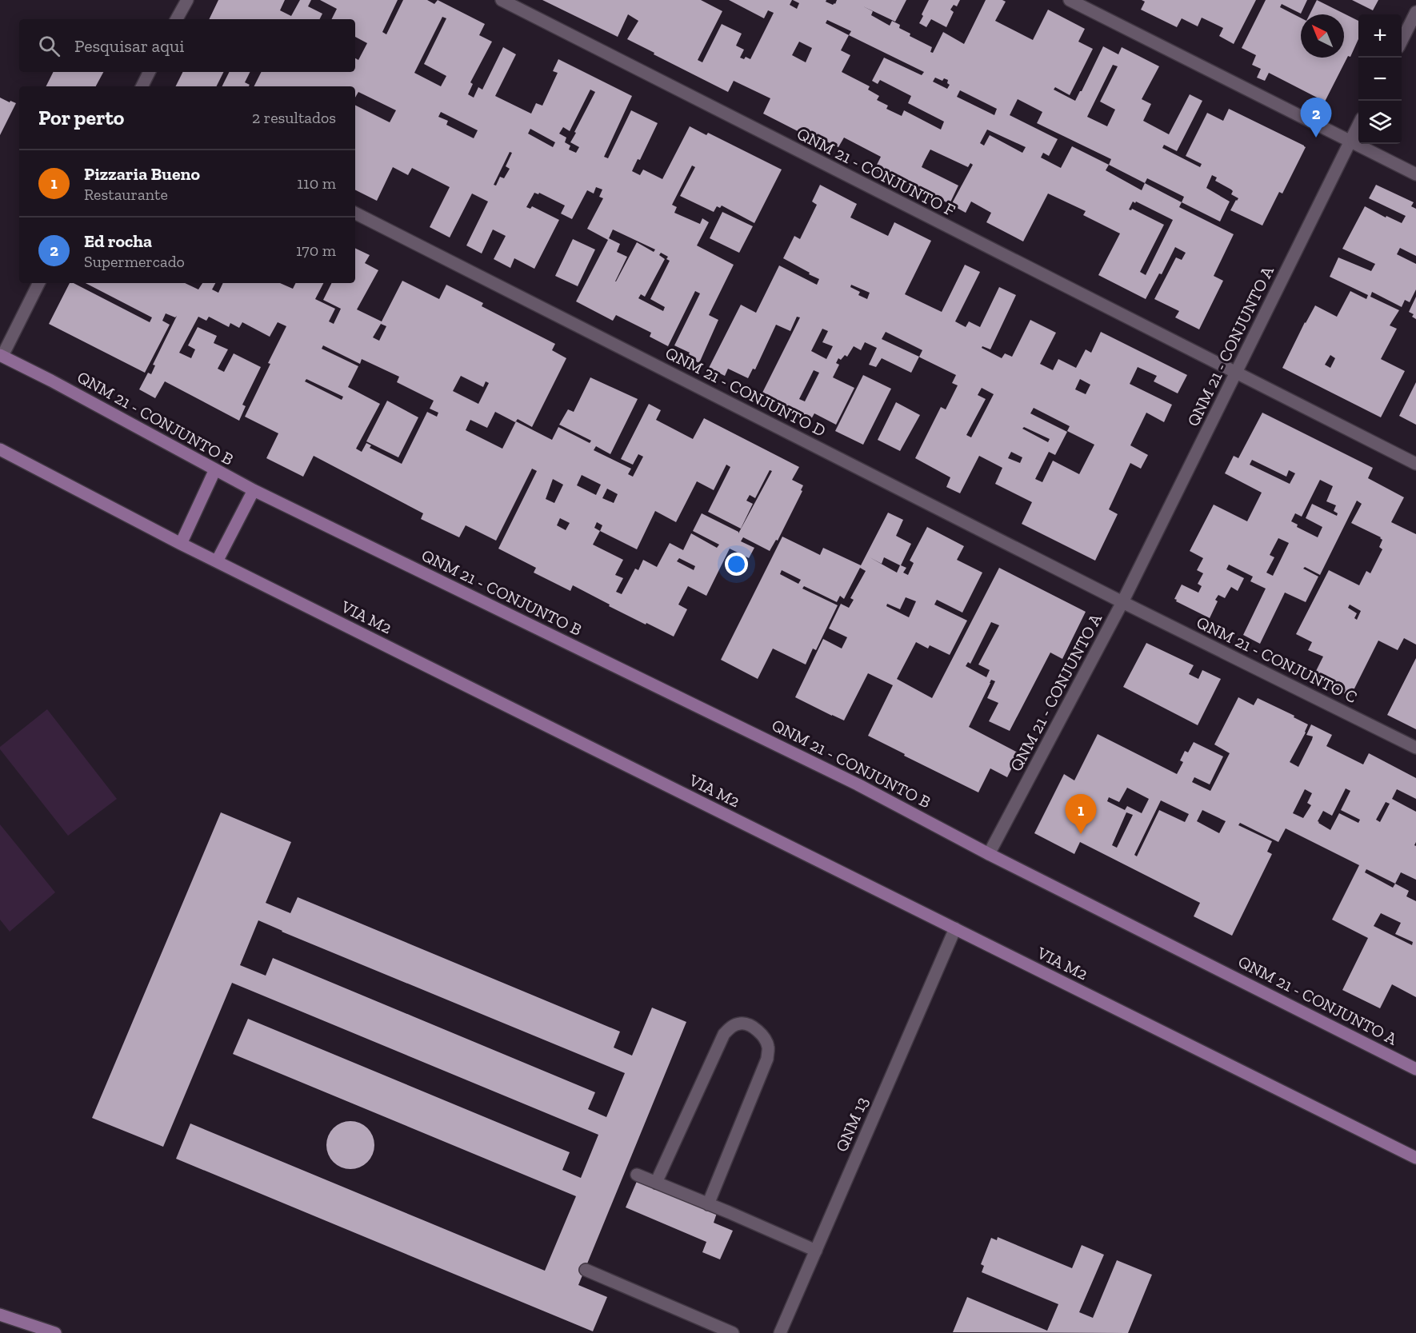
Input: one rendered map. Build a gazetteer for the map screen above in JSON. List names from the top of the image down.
{
  "streets": {
    "main road": ["QNM 21 - CONJUNTO A", "QNM 21 - CONJUNTO B", "VIA M2"],
    "street": [
      "QNM 21 - CONJUNTO F",
      "QNM 21 - CONJUNTO D",
      "QNM 21 - CONJUNTO C",
      "QNM 13"
    ]
  },
  "crossings": [
    ["QNM 21 - CONJUNTO F", "QNM 21 - CONJUNTO A"],
    ["QNM 21 - CONJUNTO A", "QNM 21 - CONJUNTO D"],
    ["QNM 21 - CONJUNTO A", "QNM 21 - CONJUNTO B"],
    ["QNM 21 - CONJUNTO A", "QNM 21 - CONJUNTO C"],
    ["QNM 21 - CONJUNTO D", "QNM 21 - CONJUNTO C"],
    ["VIA M2", "QNM 13"]
  ],
  "north": "top left",
  "page": {
    "map_buttons": ["+", "−"],
    "search": "Pesquisar aqui",
    "heading": ["Por perto", "2 resultados"],
    "pins": ["2", "1"],
    "list": [
      {
        "mark": "1",
        "name": "Pizzaria Bueno",
        "note": "Restaurante",
        "value": "110 m"
      },
      {
        "mark": "2",
        "name": "Ed rocha",
        "note": "Supermercado",
        "value": "170 m"
      }
    ]
  }
}
